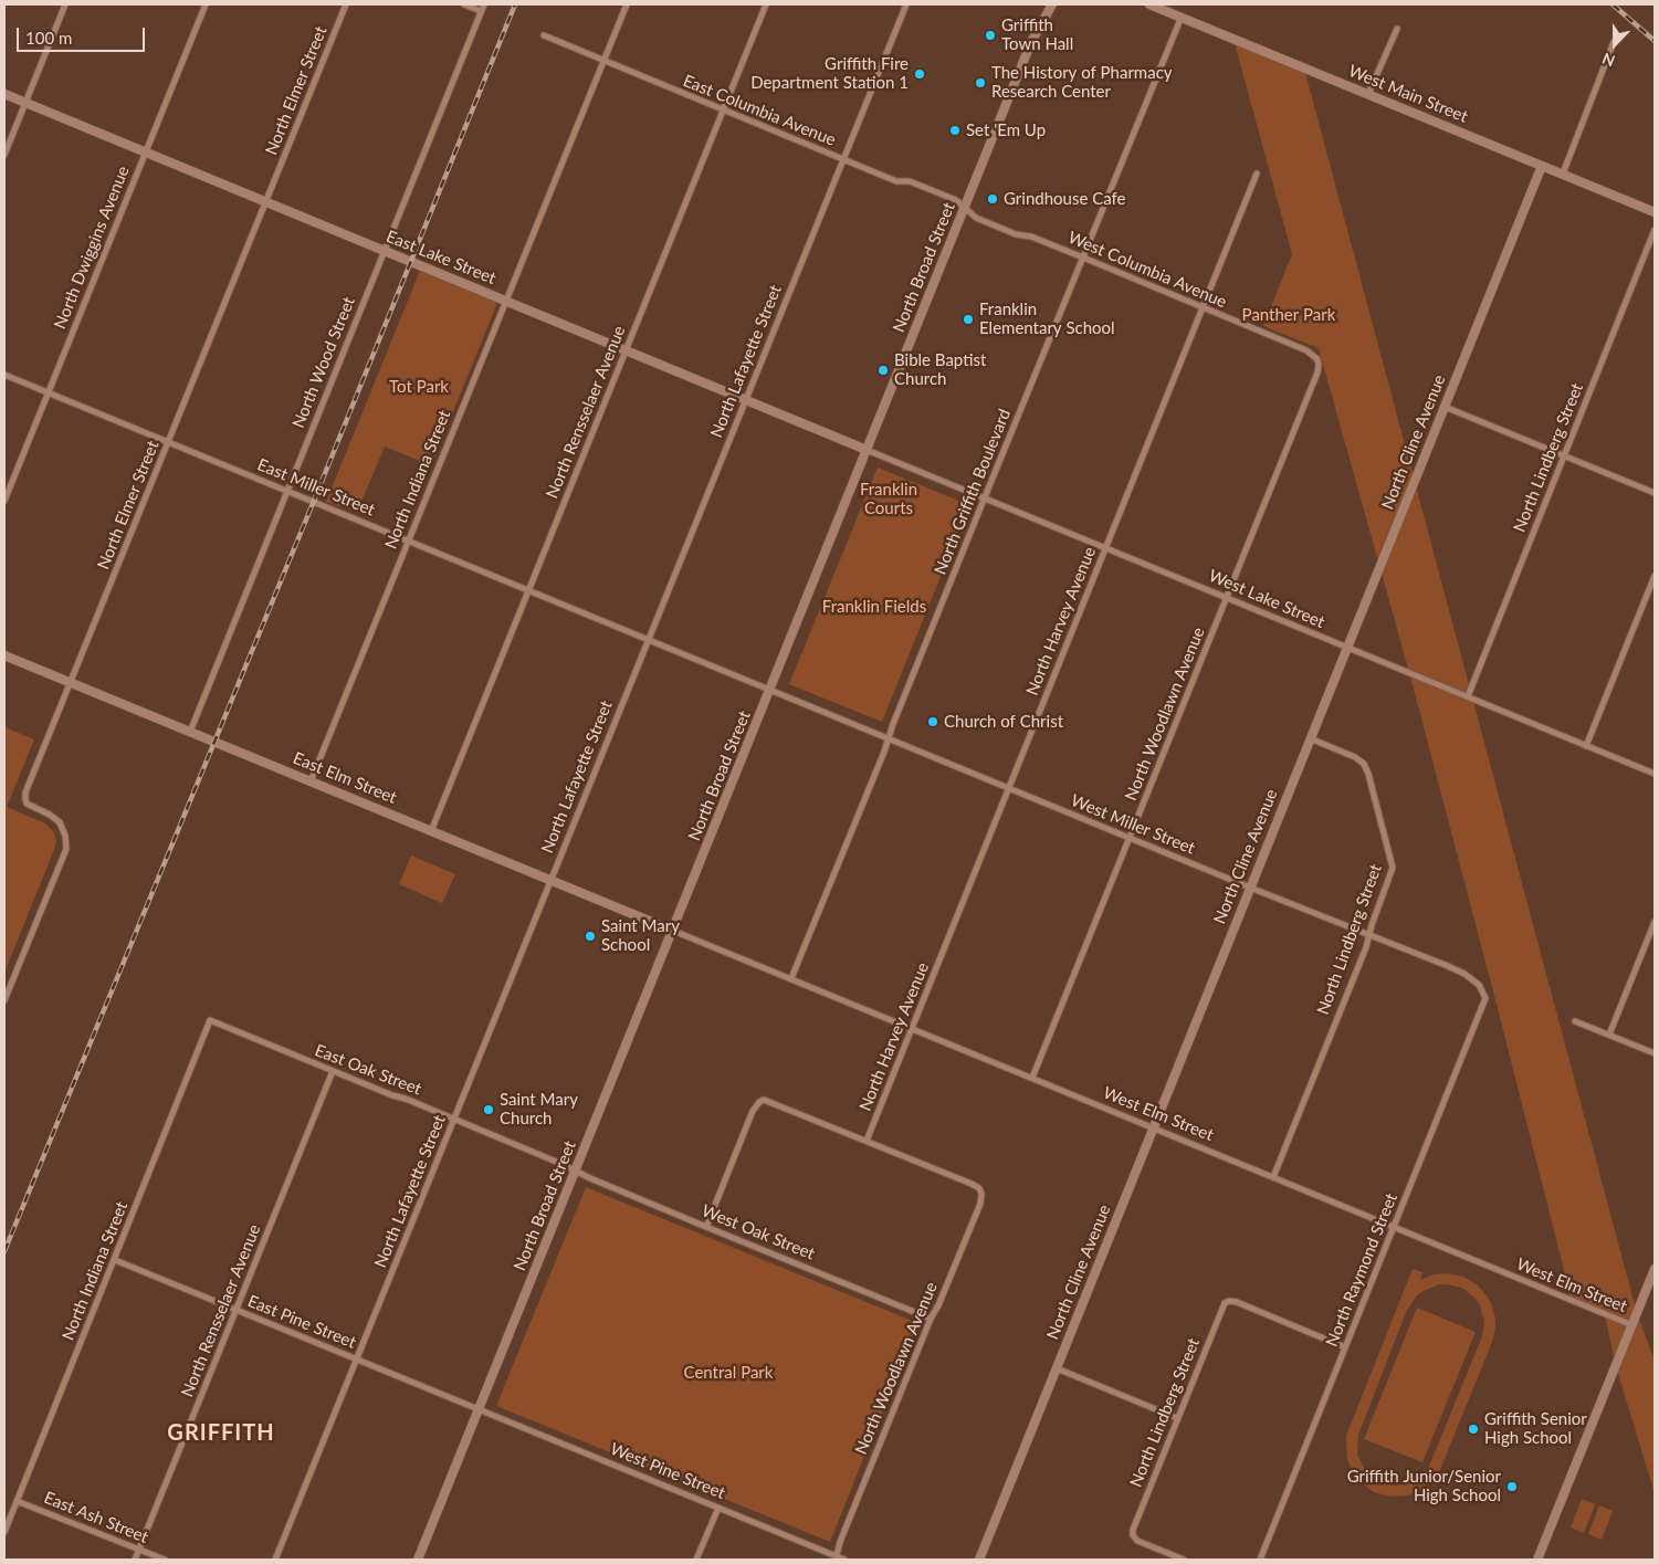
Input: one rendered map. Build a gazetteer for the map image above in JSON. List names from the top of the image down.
{
  "streets": {
    "street": [
      "North Elmer Street",
      "West Main Street",
      "East Columbia Avenue",
      "North Dwiggins Avenue",
      "East Lake Street",
      "North Broad Street",
      "West Columbia Avenue",
      "North Lafayette Street",
      "North Wood Street",
      "North Rensselaer Avenue",
      "North Cline Avenue",
      "North Lindberg Street",
      "North Indiana Street",
      "East Miller Street",
      "North Griffith Boulevard",
      "West Lake Street",
      "North Harvey Avenue",
      "North Woodlawn Avenue",
      "East Elm Street",
      "West Miller Street",
      "East Oak Street",
      "West Elm Street",
      "West Oak Street",
      "North Raymond Street",
      "East Pine Street",
      "West Pine Street",
      "East Ash Street"
    ]
  },
  "crossings": [
    ["North Elmer Street", "East Lake Street"],
    ["North Elmer Street", "East Miller Street"],
    ["North Elmer Street", "East Elm Street"],
    ["West Main Street", "North Cline Avenue"],
    ["West Main Street", "North Griffith Boulevard"],
    ["East Columbia Avenue", "North Broad Street"],
    ["East Columbia Avenue", "West Columbia Avenue"],
    ["East Columbia Avenue", "North Lafayette Street"],
    ["East Columbia Avenue", "North Rensselaer Avenue"],
    ["East Columbia Avenue", "North Indiana Street"],
    ["North Dwiggins Avenue", "East Lake Street"],
    ["North Dwiggins Avenue", "East Miller Street"],
    ["East Lake Street", "North Broad Street"],
    ["East Lake Street", "North Lafayette Street"],
    ["East Lake Street", "North Wood Street"],
    ["East Lake Street", "North Rensselaer Avenue"],
    ["East Lake Street", "North Indiana Street"],
    ["East Lake Street", "West Lake Street"],
    ["North Broad Street", "West Columbia Avenue"],
    ["North Broad Street", "East Miller Street"],
    ["North Broad Street", "West Lake Street"],
    ["North Broad Street", "East Elm Street"],
    ["North Broad Street", "West Miller Street"],
    ["North Broad Street", "East Oak Street"],
    ["North Broad Street", "West Elm Street"],
    ["North Broad Street", "West Oak Street"],
    ["North Broad Street", "East Pine Street"],
    ["North Broad Street", "West Pine Street"],
    ["West Columbia Avenue", "North Griffith Boulevard"],
    ["West Columbia Avenue", "North Harvey Avenue"],
    ["West Columbia Avenue", "North Woodlawn Avenue"],
    ["North Lafayette Street", "East Miller Street"],
    ["North Lafayette Street", "East Elm Street"],
    ["North Lafayette Street", "East Oak Street"],
    ["North Lafayette Street", "East Pine Street"],
    ["North Wood Street", "East Miller Street"],
    ["North Wood Street", "East Elm Street"],
    ["North Rensselaer Avenue", "East Miller Street"],
    ["North Rensselaer Avenue", "East Elm Street"],
    ["North Rensselaer Avenue", "East Oak Street"],
    ["North Rensselaer Avenue", "East Pine Street"],
    ["North Rensselaer Avenue", "East Ash Street"],
    ["North Cline Avenue", "North Lindberg Street"],
    ["North Cline Avenue", "West Lake Street"],
    ["North Cline Avenue", "West Miller Street"],
    ["North Cline Avenue", "West Elm Street"],
    ["North Lindberg Street", "West Lake Street"],
    ["North Lindberg Street", "West Miller Street"],
    ["North Lindberg Street", "West Elm Street"],
    ["North Lindberg Street", "North Raymond Street"],
    ["North Indiana Street", "East Miller Street"],
    ["North Indiana Street", "East Elm Street"],
    ["North Indiana Street", "East Oak Street"],
    ["North Indiana Street", "East Pine Street"],
    ["North Indiana Street", "East Ash Street"],
    ["East Miller Street", "West Miller Street"],
    ["North Griffith Boulevard", "West Lake Street"],
    ["North Griffith Boulevard", "West Miller Street"],
    ["North Griffith Boulevard", "West Elm Street"],
    ["West Lake Street", "North Harvey Avenue"],
    ["West Lake Street", "North Woodlawn Avenue"],
    ["North Harvey Avenue", "North Woodlawn Avenue"],
    ["North Harvey Avenue", "West Miller Street"],
    ["North Harvey Avenue", "West Elm Street"],
    ["North Woodlawn Avenue", "West Miller Street"],
    ["North Woodlawn Avenue", "West Elm Street"],
    ["North Woodlawn Avenue", "West Oak Street"],
    ["North Woodlawn Avenue", "West Pine Street"],
    ["East Elm Street", "West Elm Street"],
    ["West Miller Street", "North Raymond Street"],
    ["East Oak Street", "West Oak Street"],
    ["West Elm Street", "North Raymond Street"],
    ["East Pine Street", "West Pine Street"]
  ],
  "districts": ["GRIFFITH"],
  "parks": [
    "Panther Park",
    "Tot Park",
    "Franklin Courts",
    "Franklin Fields",
    "Central Park"
  ],
  "places": [
    "Griffith Town Hall",
    "Griffith Fire Department Station 1",
    "The History of Pharmacy Research Center",
    "Set 'Em Up",
    "Grindhouse Cafe",
    "Franklin Elementary School",
    "Bible Baptist Church",
    "Church of Christ",
    "Saint Mary School",
    "Saint Mary Church",
    "Griffith Senior High School",
    "Griffith Junior/Senior High School"
  ],
  "scale_bar": "100 m",
  "north": "bottom"
}
